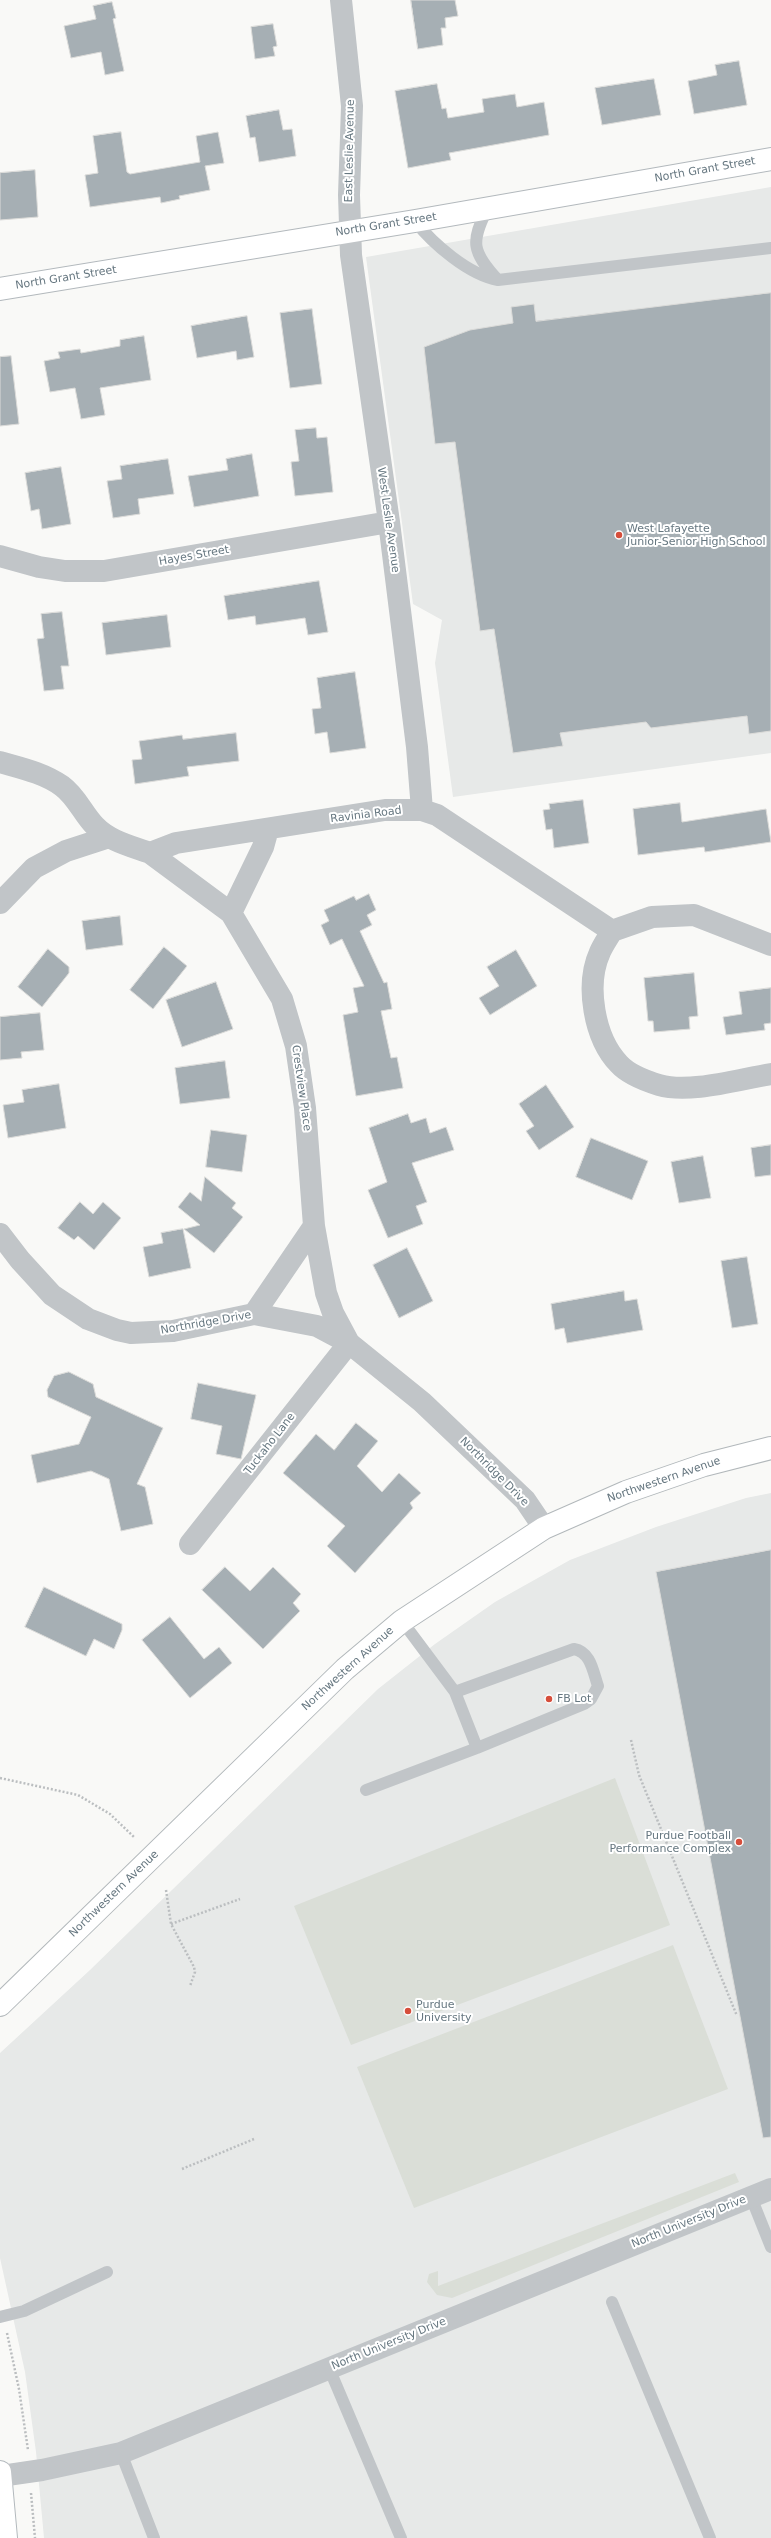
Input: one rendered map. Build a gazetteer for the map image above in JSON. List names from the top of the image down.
{
  "streets": {
    "main road": ["North Grant Street", "Northwestern Avenue"],
    "street": [
      "East Leslie Avenue",
      "West Leslie Avenue",
      "Hayes Street",
      "Ravinia Road",
      "Crestview Place",
      "Northridge Drive",
      "Tuckaho Lane",
      "North University Drive"
    ]
  },
  "crossings": [
    ["East Leslie Avenue", "North Grant Street"],
    ["East Leslie Avenue", "West Leslie Avenue"],
    ["North Grant Street", "West Leslie Avenue"],
    ["West Leslie Avenue", "Hayes Street"],
    ["West Leslie Avenue", "Ravinia Road"],
    ["Ravinia Road", "Crestview Place"],
    ["Crestview Place", "Northridge Drive"],
    ["Northridge Drive", "Tuckaho Lane"],
    ["Northridge Drive", "Northwestern Avenue"]
  ],
  "places": [
    "West Lafayette Junior-Senior High School",
    "FB Lot",
    "Purdue Football Performance Complex",
    "Purdue University"
  ]
}
